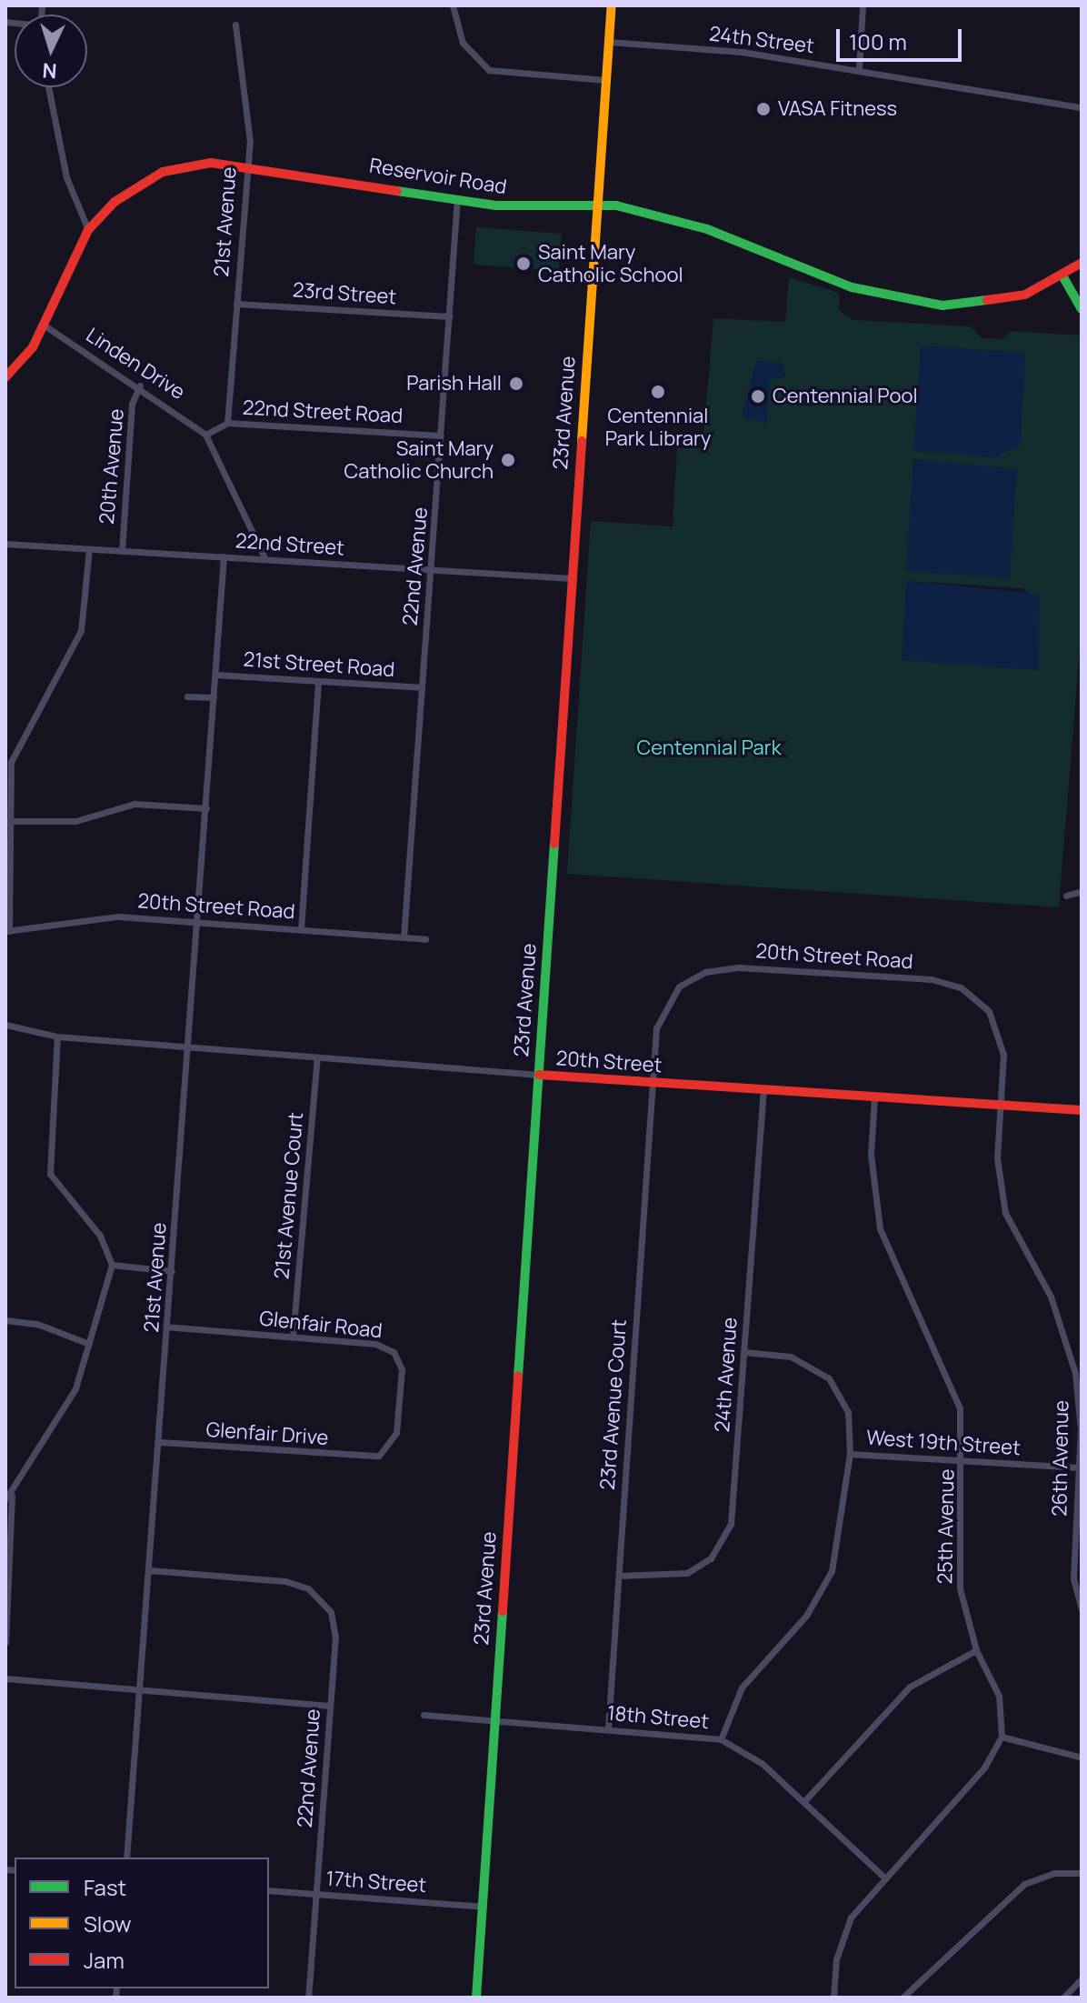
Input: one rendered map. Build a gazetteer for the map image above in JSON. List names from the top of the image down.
{
  "streets": {
    "main road": ["Reservoir Road", "23rd Avenue", "20th Street"],
    "street": [
      "24th Street",
      "21st Avenue",
      "23rd Street",
      "Linden Drive",
      "22nd Street Road",
      "20th Avenue",
      "22nd Street",
      "22nd Avenue",
      "21st Street Road",
      "20th Street Road",
      "21st Avenue Court",
      "Glenfair Road",
      "24th Avenue",
      "23rd Avenue Court",
      "Glenfair Drive",
      "West 19th Street",
      "26th Avenue",
      "25th Avenue",
      "18th Street",
      "17th Street"
    ]
  },
  "crossings": [
    ["24th Street", "23rd Avenue"],
    ["Reservoir Road", "21st Avenue"],
    ["Reservoir Road", "Linden Drive"],
    ["Reservoir Road", "23rd Avenue"],
    ["Reservoir Road", "22nd Avenue"],
    ["21st Avenue", "23rd Street"],
    ["21st Avenue", "22nd Street Road"],
    ["21st Avenue", "22nd Street"],
    ["21st Avenue", "22nd Avenue"],
    ["21st Avenue", "21st Street Road"],
    ["21st Avenue", "20th Street Road"],
    ["21st Avenue", "20th Street"],
    ["21st Avenue", "Glenfair Road"],
    ["21st Avenue", "Glenfair Drive"],
    ["23rd Street", "22nd Avenue"],
    ["Linden Drive", "22nd Street Road"],
    ["Linden Drive", "20th Avenue"],
    ["22nd Street Road", "22nd Avenue"],
    ["23rd Avenue", "22nd Street"],
    ["23rd Avenue", "20th Street"],
    ["23rd Avenue", "18th Street"],
    ["23rd Avenue", "17th Street"],
    ["20th Avenue", "22nd Street"],
    ["22nd Street", "22nd Avenue"],
    ["22nd Avenue", "21st Street Road"],
    ["22nd Avenue", "20th Street Road"],
    ["22nd Avenue", "17th Street"],
    ["20th Street Road", "20th Street"],
    ["20th Street Road", "23rd Avenue Court"],
    ["20th Street Road", "26th Avenue"],
    ["20th Street", "21st Avenue Court"],
    ["20th Street", "24th Avenue"],
    ["20th Street", "23rd Avenue Court"],
    ["20th Street", "26th Avenue"],
    ["20th Street", "25th Avenue"],
    ["21st Avenue Court", "Glenfair Road"],
    ["Glenfair Road", "Glenfair Drive"],
    ["24th Avenue", "23rd Avenue Court"],
    ["23rd Avenue Court", "18th Street"],
    ["West 19th Street", "26th Avenue"],
    ["West 19th Street", "25th Avenue"]
  ],
  "parks": ["Centennial Park"],
  "places": [
    "VASA Fitness",
    "Saint Mary Catholic School",
    "Parish Hall",
    "Centennial Park Library",
    "Centennial Pool",
    "Saint Mary Catholic Church"
  ],
  "legend": ["Fast", "Slow", "Jam"],
  "scale_bar": "100 m",
  "north": "bottom"
}
